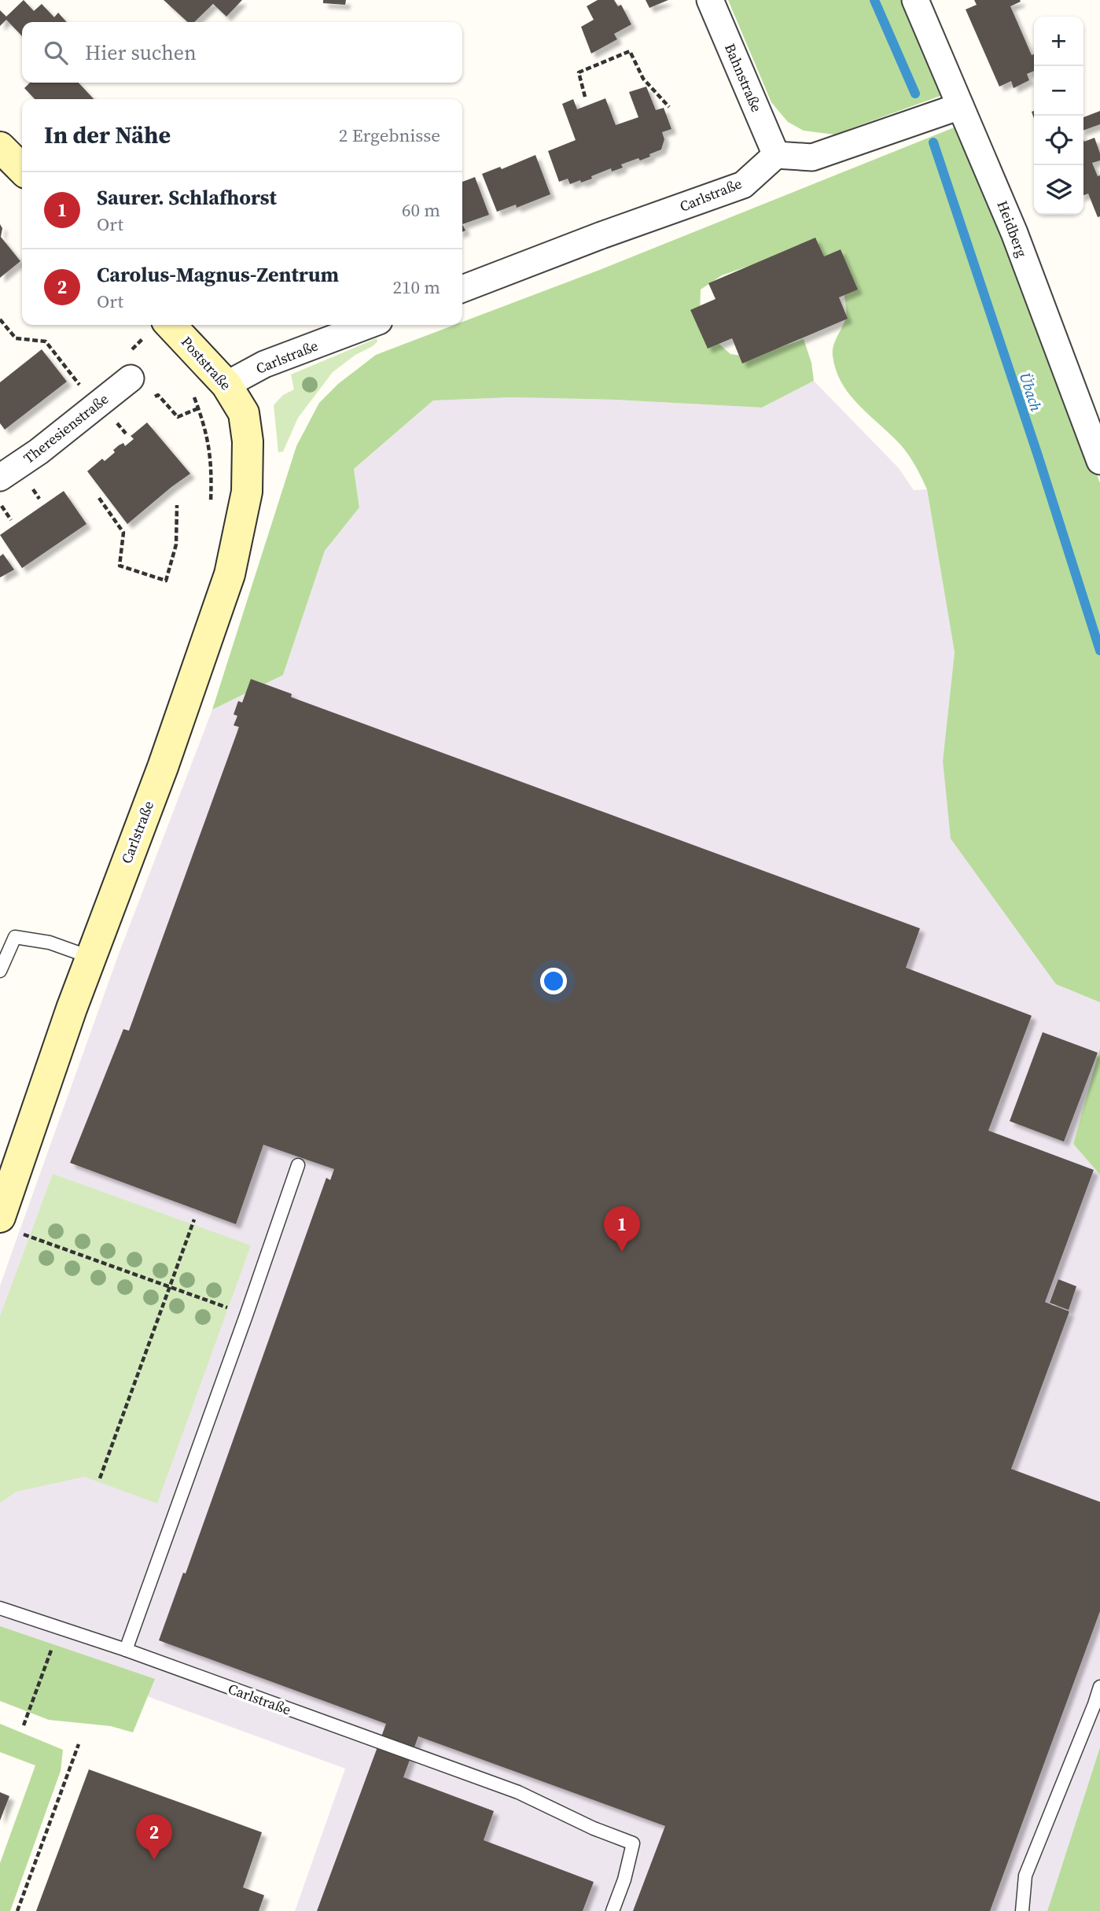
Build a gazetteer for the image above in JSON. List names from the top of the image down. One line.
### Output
{"streets":{"main road":["Carlstraße","Poststraße"],"street":["Bahnstraße","Heidberg","Theresienstraße"]},"crossings":[["Bahnstraße","Carlstraße"],["Carlstraße","Poststraße"]],"water":["Übach"],"page":{"map_buttons":["+","−"],"search":"Hier suchen","heading":["In der Nähe","2 Ergebnisse"],"list":[{"mark":"1","name":"Saurer. Schlafhorst","note":"Ort","value":"60 m"},{"mark":"2","name":"Carolus-Magnus-Zentrum","note":"Ort","value":"210 m"}],"pins":["1","2"]}}
